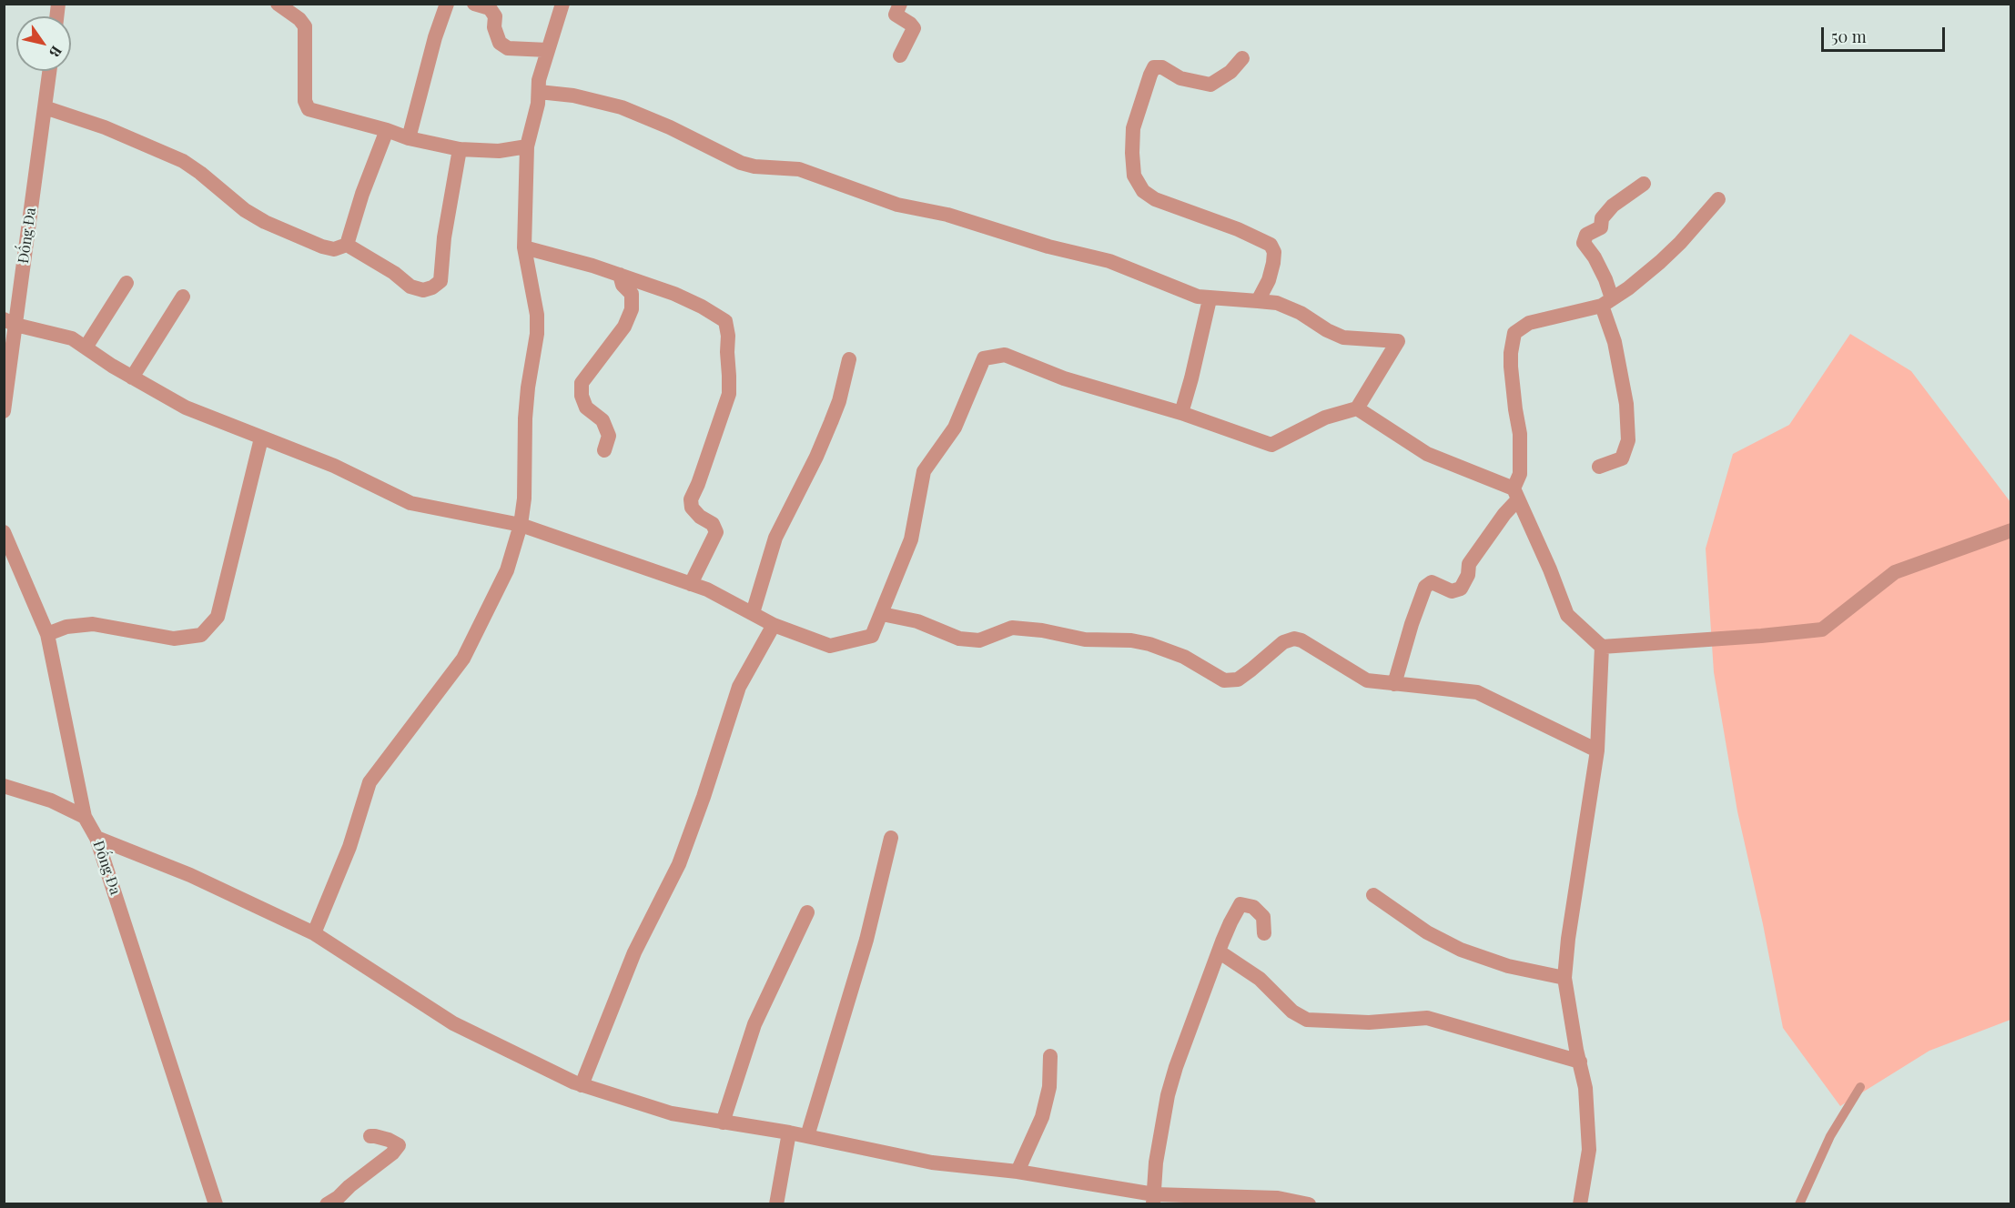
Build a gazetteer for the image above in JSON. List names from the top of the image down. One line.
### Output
{"streets":{"street":["Đống Đa"]},"scale_bar":"50 m","north":"bottom right"}
